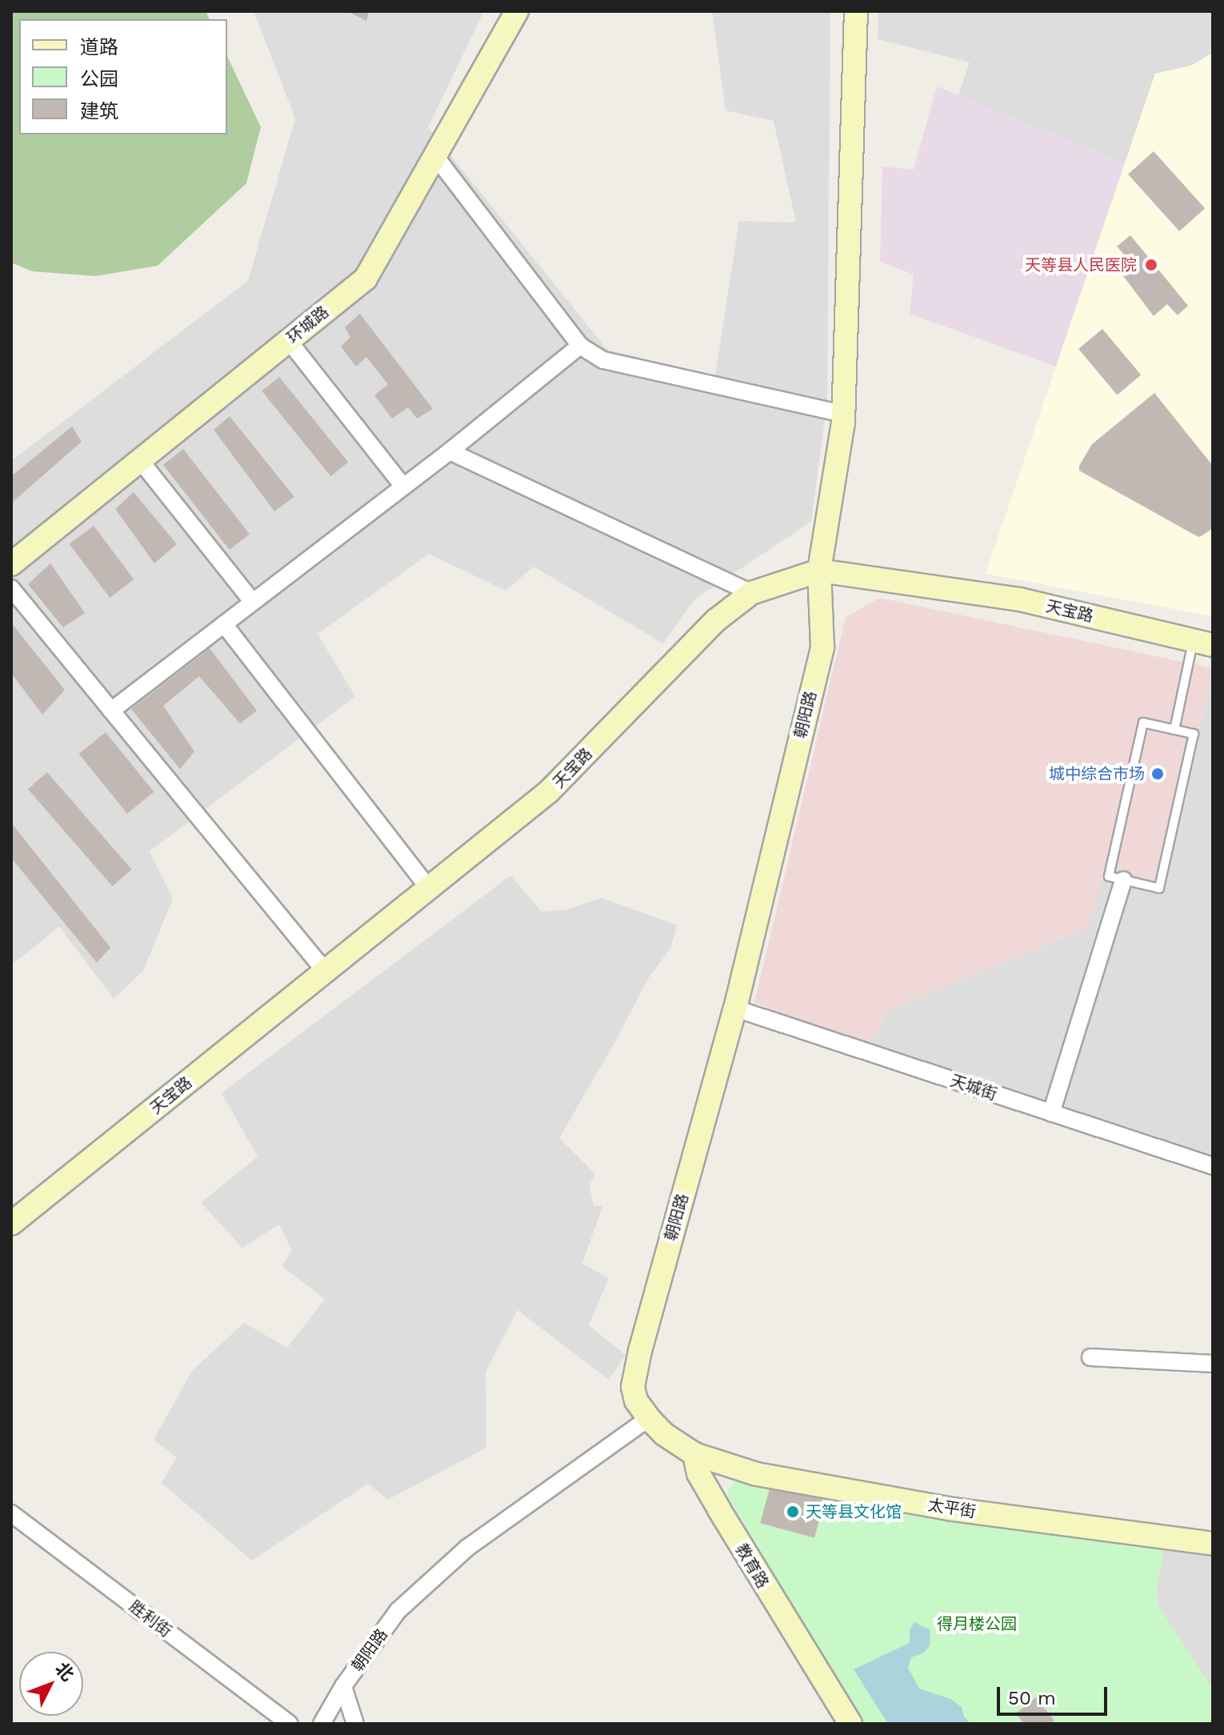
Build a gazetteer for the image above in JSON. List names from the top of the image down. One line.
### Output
{"streets":{"main road":["环城路","天宝路","朝阳路","太平街","教育路"],"street":["天城街","胜利街"]},"crossings":[["天宝路","朝阳路"],["朝阳路","天城街"],["太平街","教育路"]],"parks":["得月楼公园"],"places":["天等县人民医院","城中综合市场","天等县文化馆"],"legend":["道路","公园","建筑"],"scale_bar":"50 m","north":"top right"}
